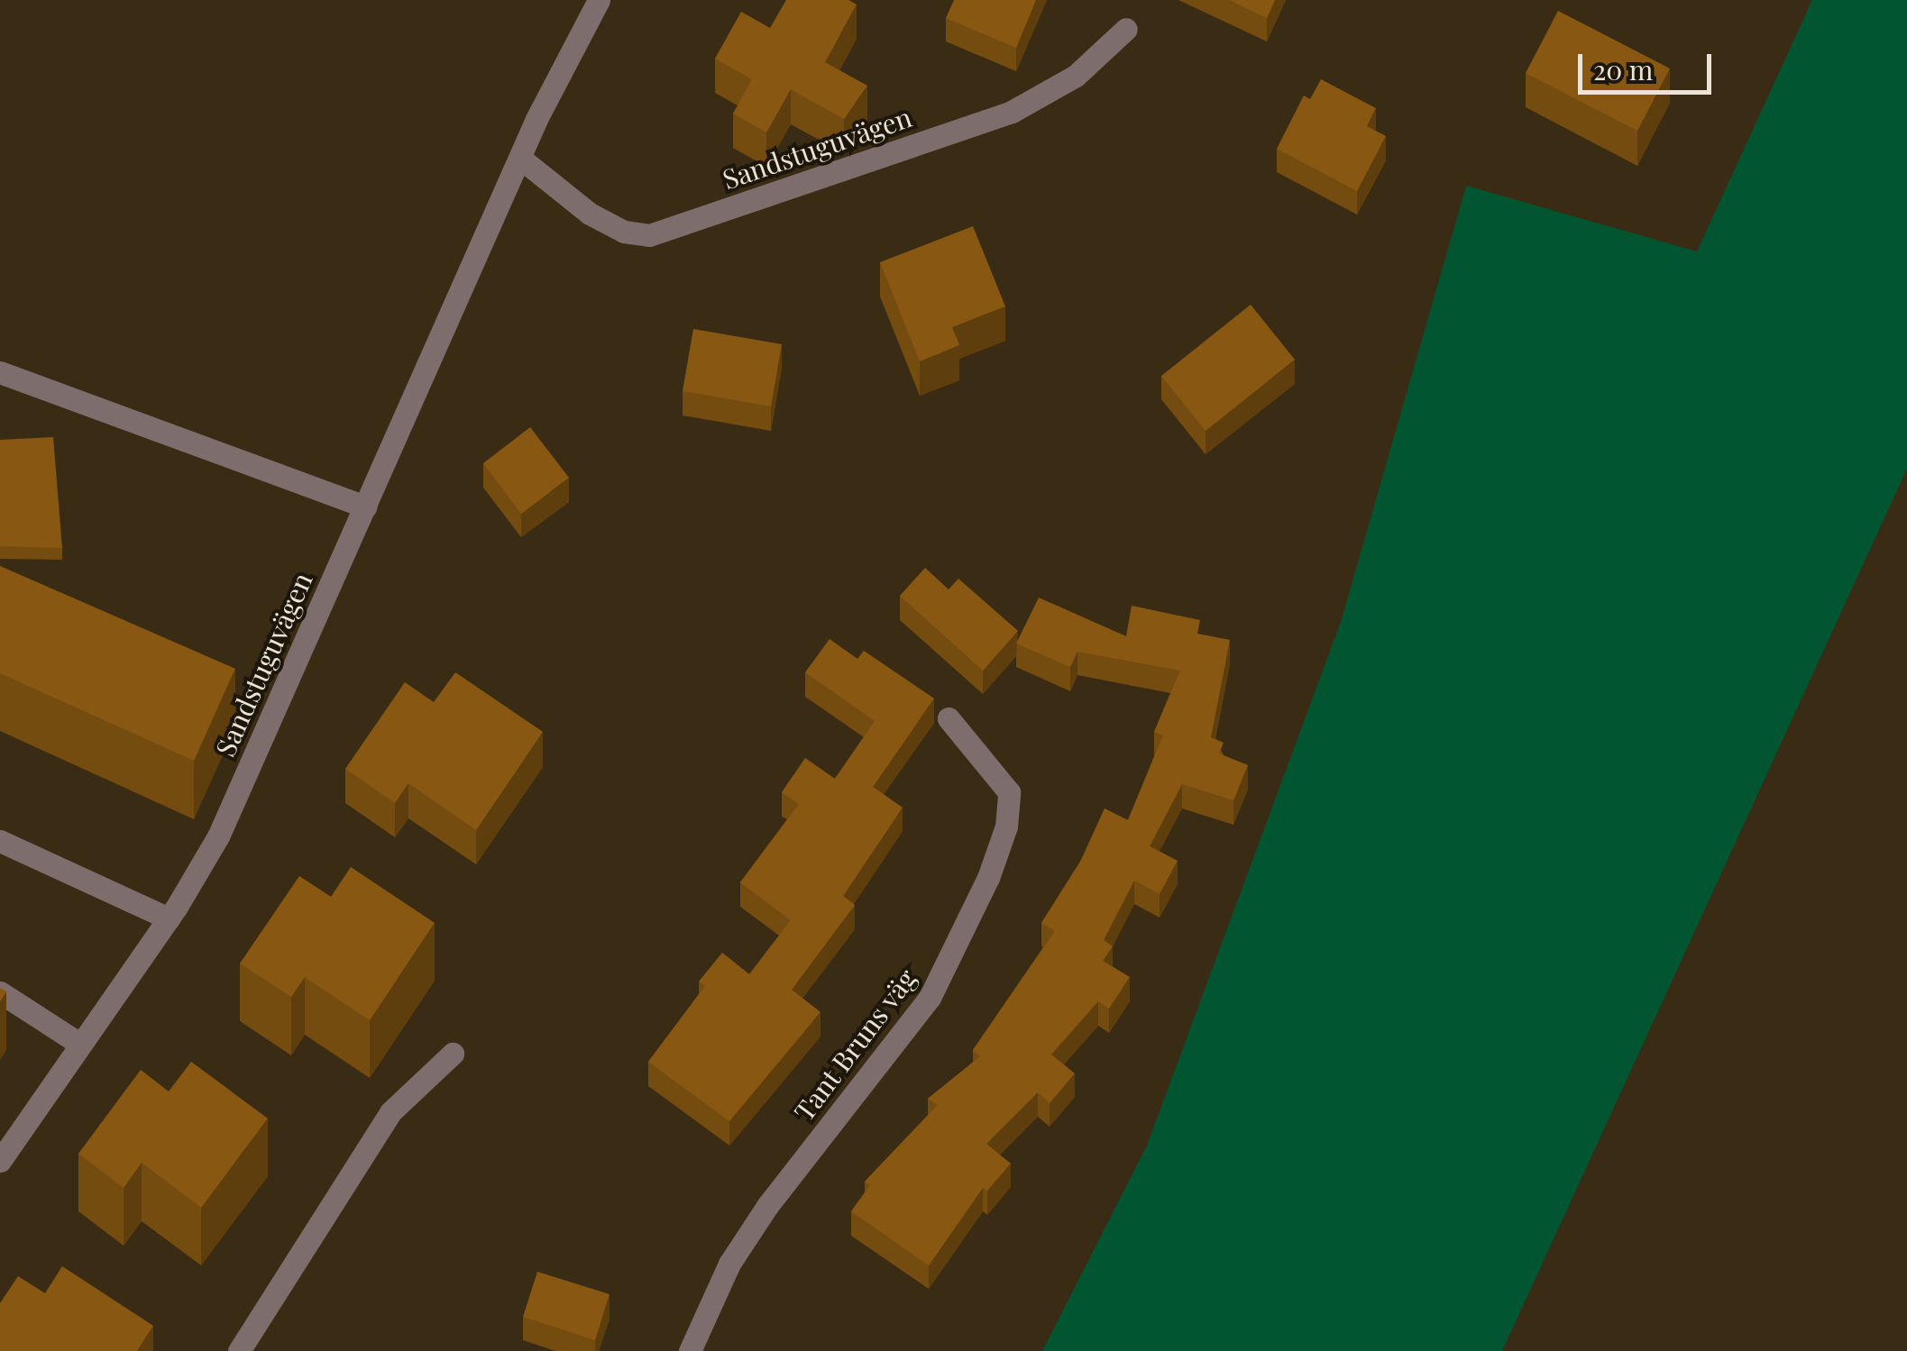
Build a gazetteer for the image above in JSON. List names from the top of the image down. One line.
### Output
{"streets":{"street":["Sandstuguvägen","Tant Bruns väg"]},"scale_bar":"20 m"}
